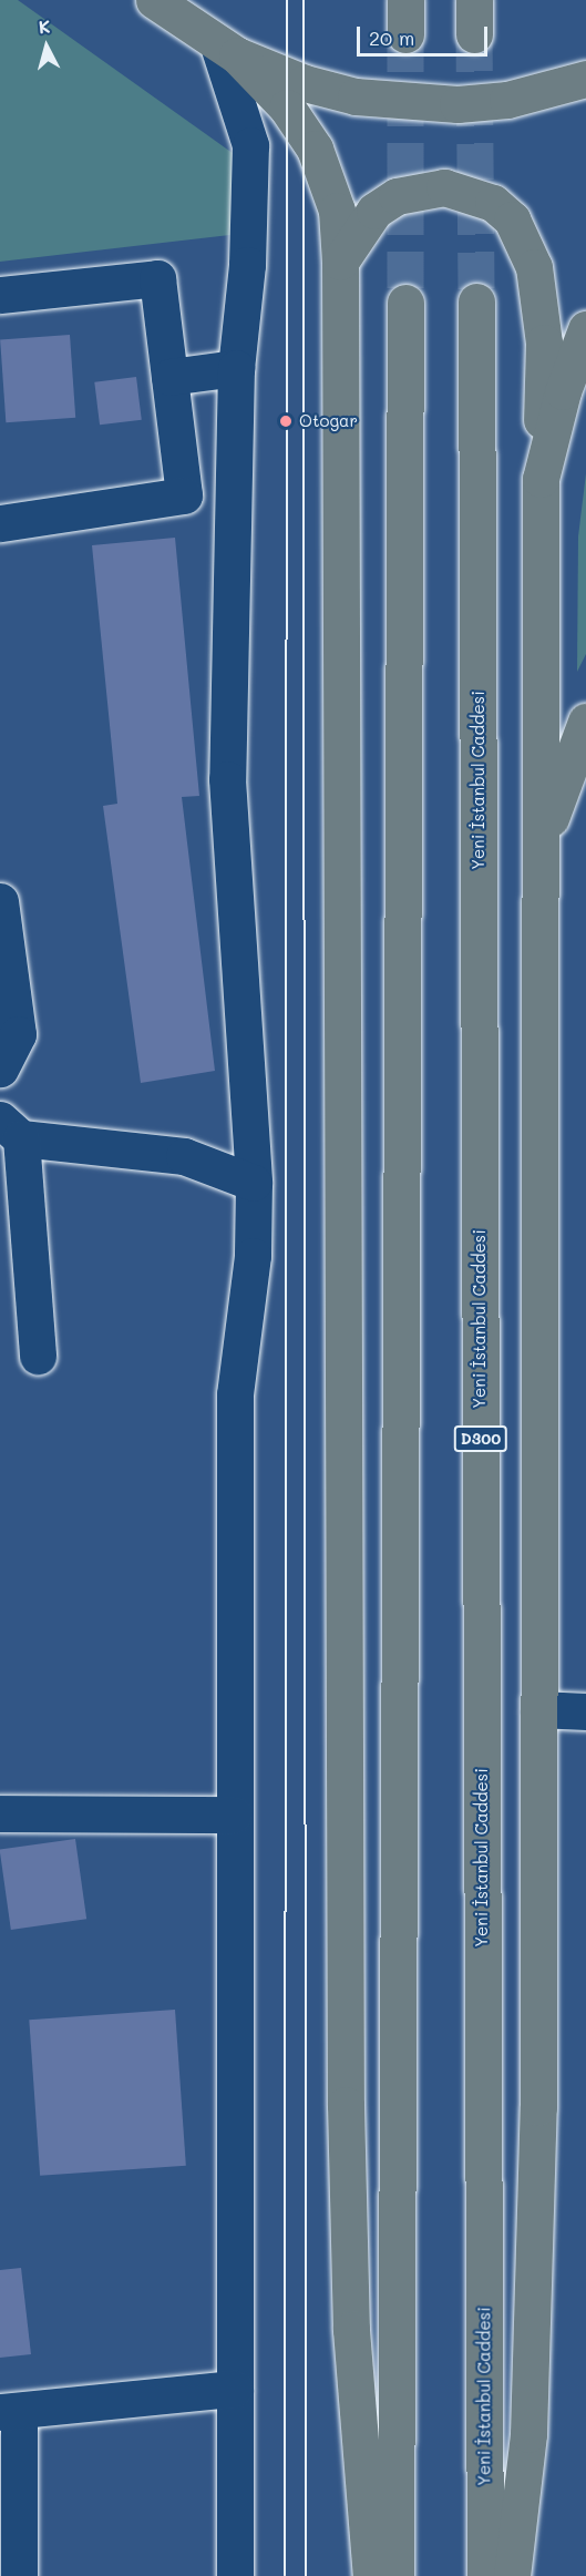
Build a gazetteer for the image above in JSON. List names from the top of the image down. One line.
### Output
{"streets":{"highway":["Yeni İstanbul Caddesi","D300"]},"places":["Otogar"],"scale_bar":"20 m","north":"top"}
